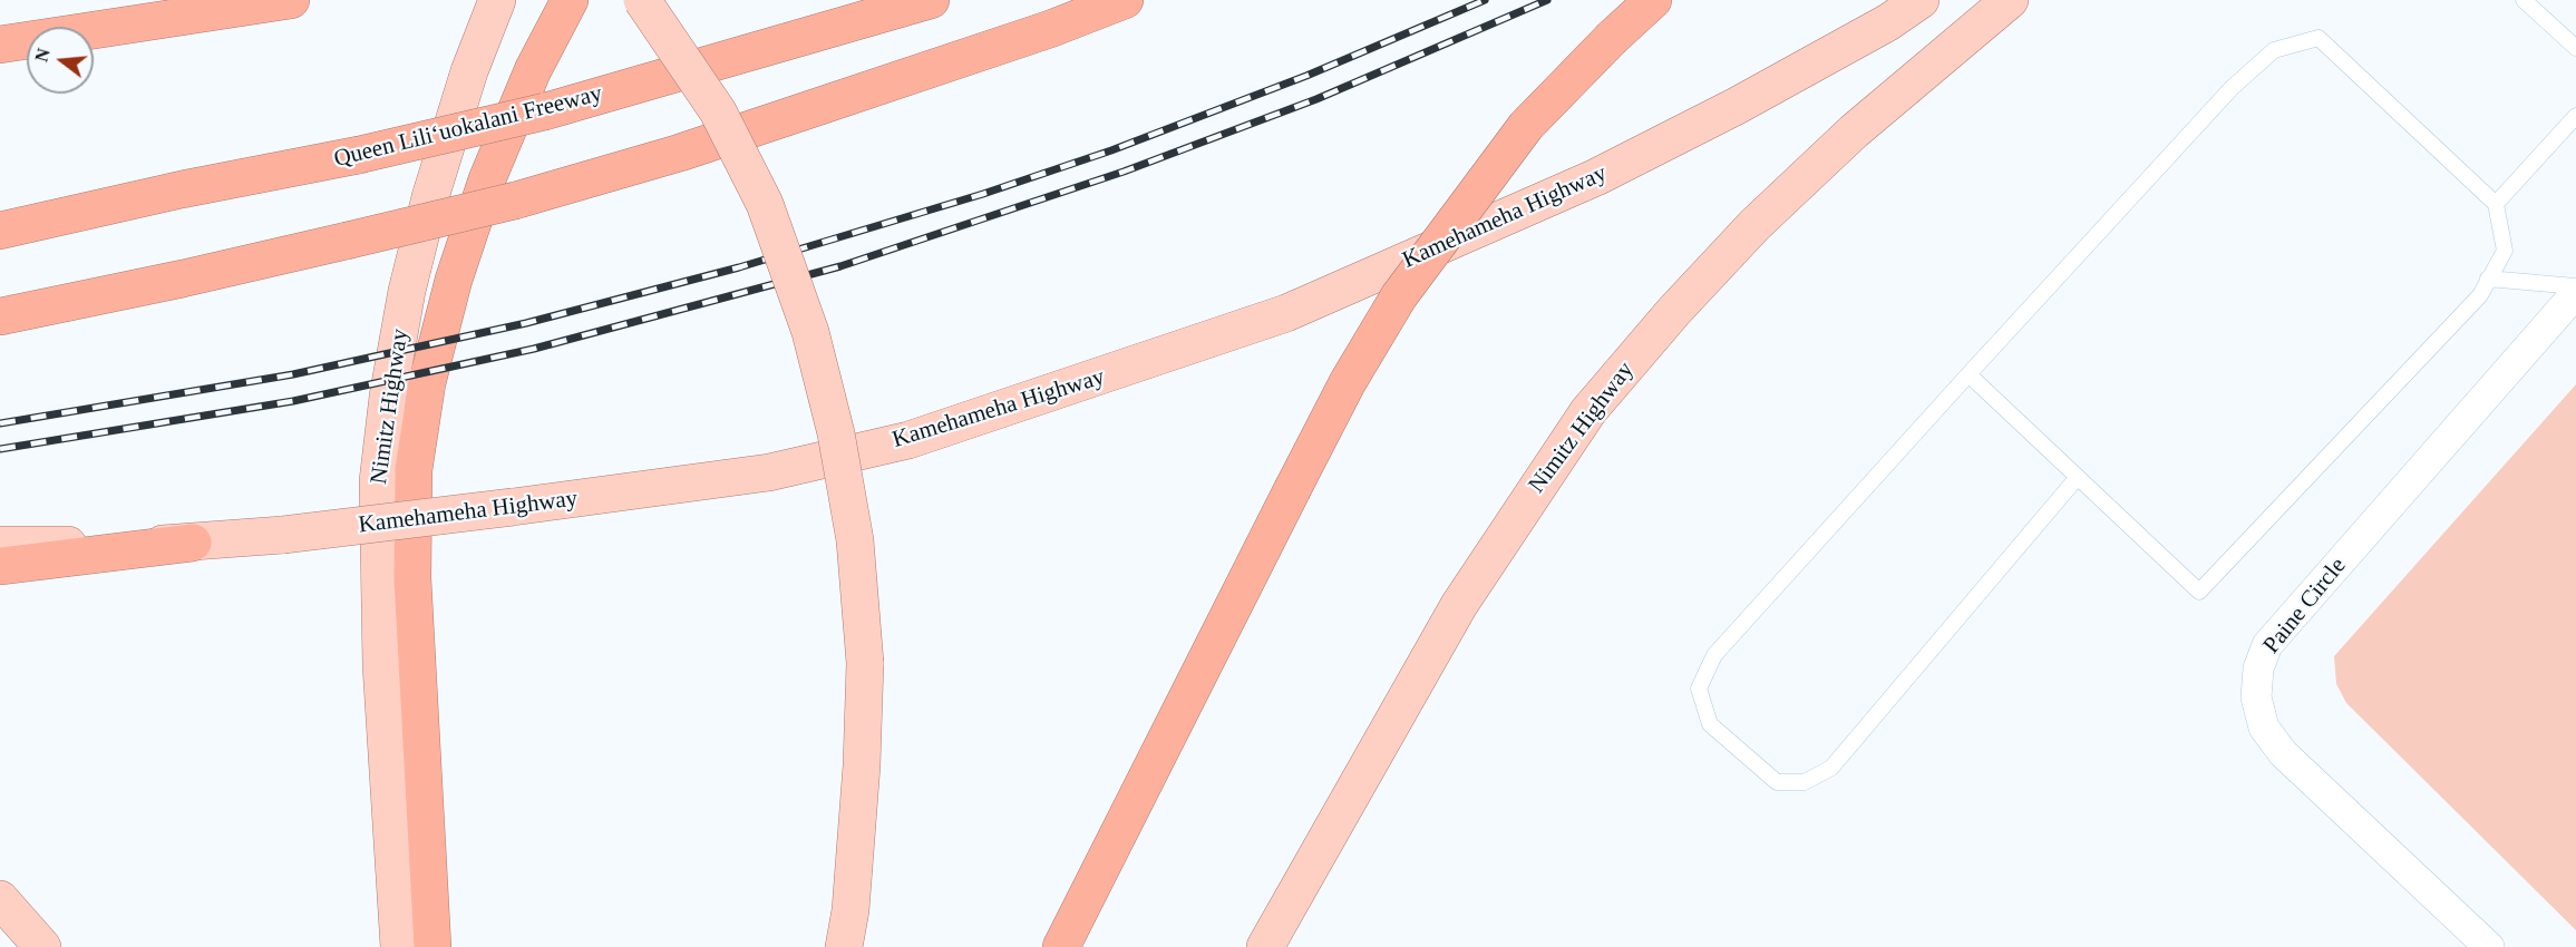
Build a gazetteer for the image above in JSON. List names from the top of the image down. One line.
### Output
{"streets":{"highway":["Queen Liliʻuokalani Freeway"],"main road":["Kamehameha Highway","Nimitz Highway"],"street":["Paine Circle"]},"north":"left"}
